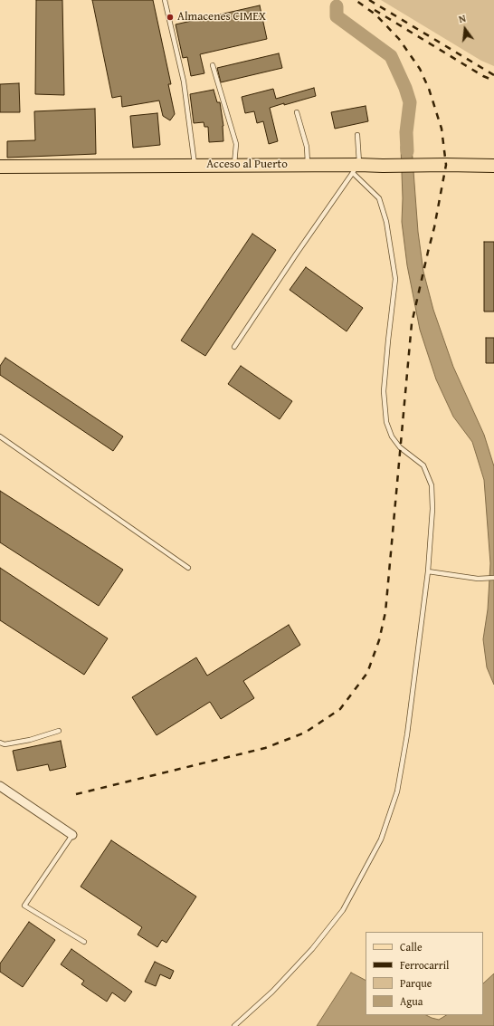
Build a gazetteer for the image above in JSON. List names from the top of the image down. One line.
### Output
{"streets":{"main road":["Acceso al Puerto"]},"places":["Almacenes CIMEX"],"legend":["Calle","Ferrocarril","Parque","Agua"],"north":"top"}
